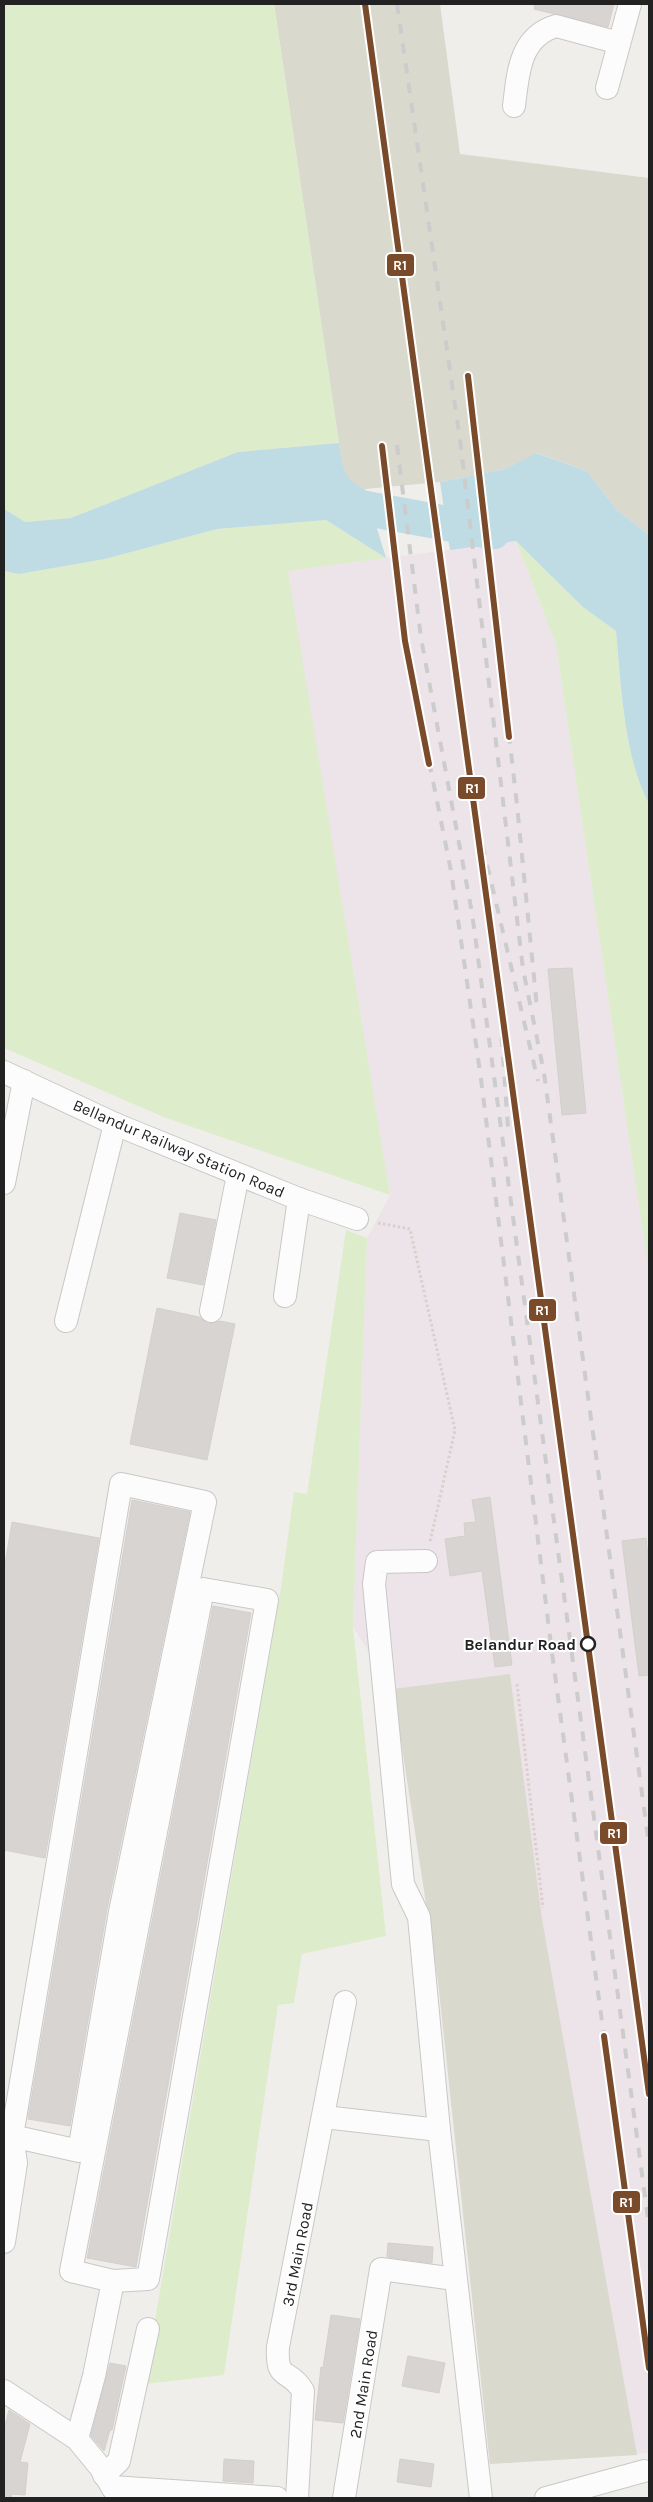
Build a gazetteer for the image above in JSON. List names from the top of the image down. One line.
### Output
{"streets":{"street":["Bellandur Railway Station Road","3rd Main Road","2nd Main Road"]},"places":["Belandur Road"],"lines":["transit line R1"]}
